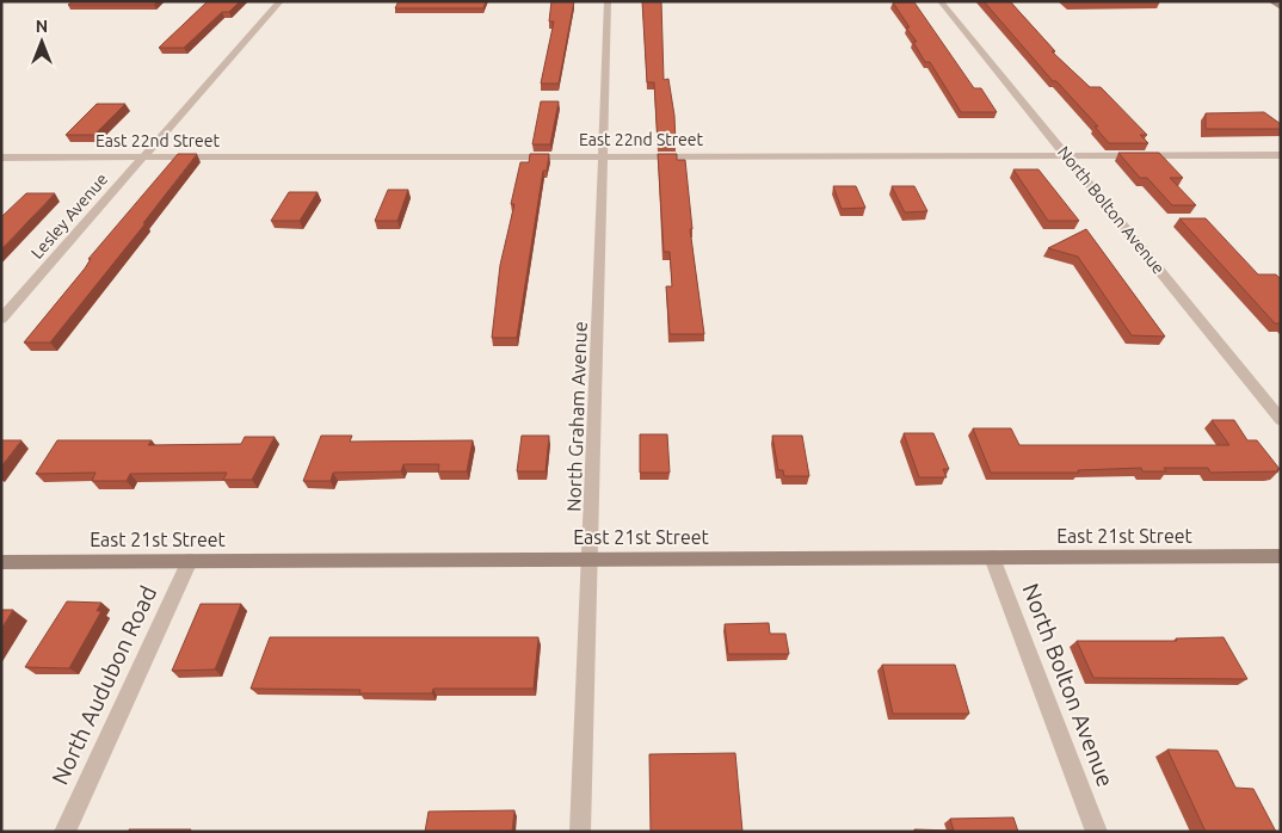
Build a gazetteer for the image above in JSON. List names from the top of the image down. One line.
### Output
{"streets":{"main road":["East 21st Street"],"street":["East 22nd Street","North Bolton Avenue","Lesley Avenue","North Graham Avenue","North Audubon Road"]},"crossings":[["East 22nd Street","North Bolton Avenue"],["East 22nd Street","Lesley Avenue"],["East 22nd Street","North Graham Avenue"],["North Bolton Avenue","East 21st Street"],["North Graham Avenue","East 21st Street"],["East 21st Street","North Audubon Road"]],"north":"top"}
